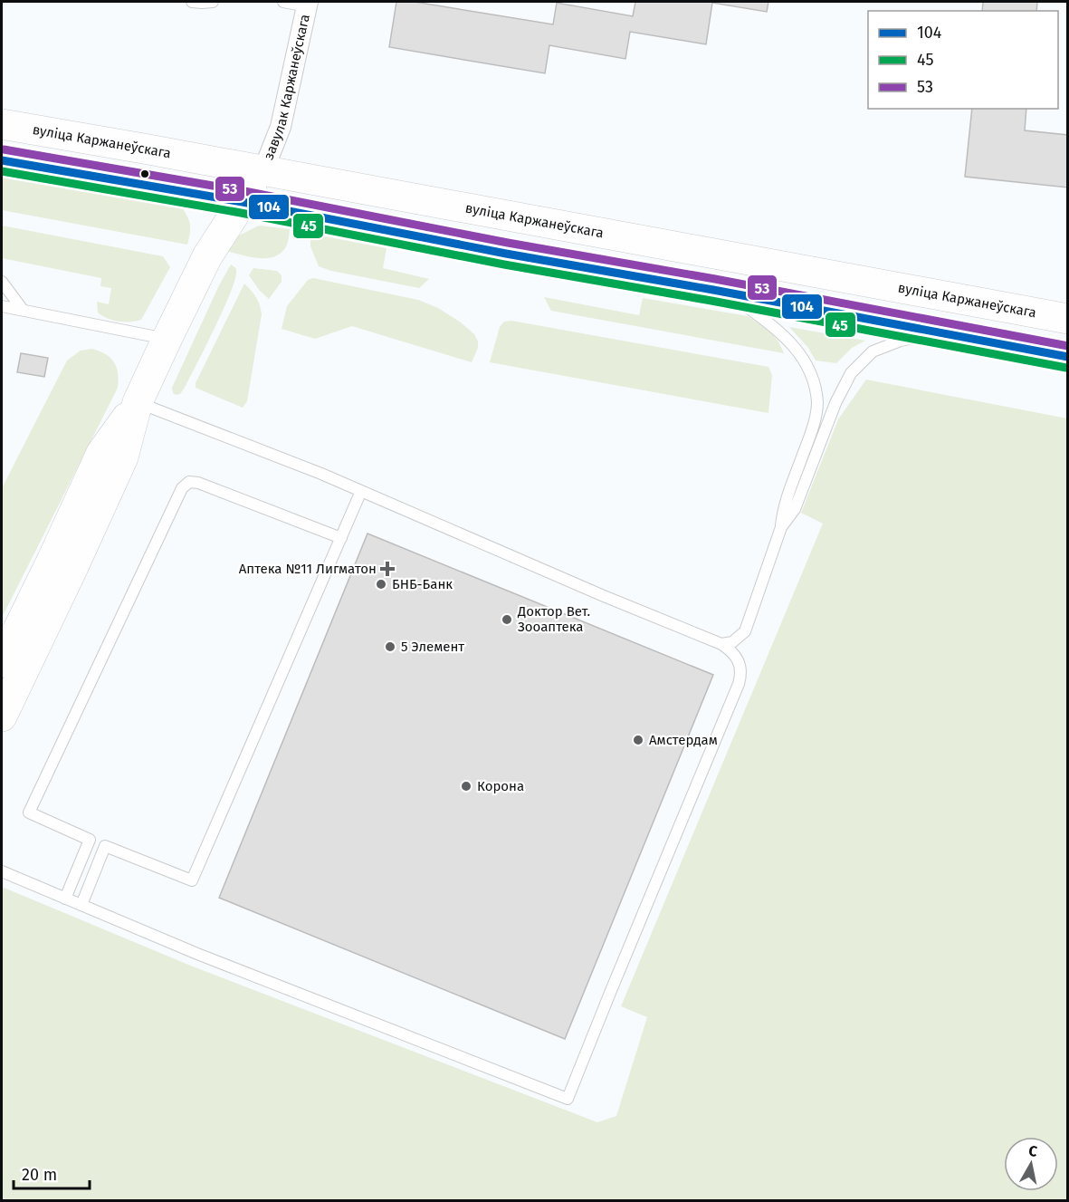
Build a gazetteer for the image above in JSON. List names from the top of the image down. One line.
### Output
{"streets":{"main road":["вуліца Каржанеўскага"],"street":["завулак Каржанеўскага"]},"crossings":[["завулак Каржанеўскага","вуліца Каржанеўскага"]],"places":{"health":["Аптека №11 Лигматон"],"other":["БНБ-Банк","Доктор Вет. Зооаптека","5 Элемент","Амстердам","Корона"]},"lines":["transit line 53","transit line 104","transit line 45"],"legend":["104","45","53"],"scale_bar":"20 m","north":"top"}
